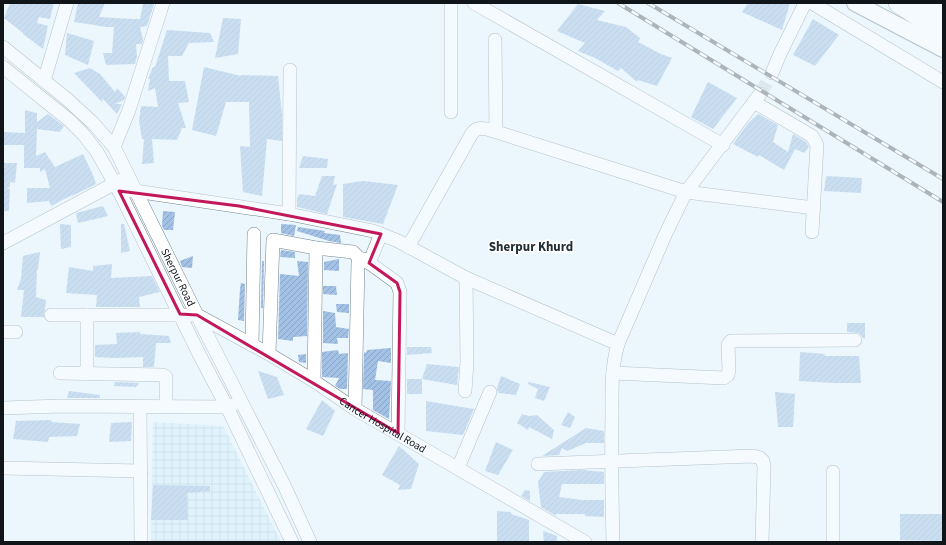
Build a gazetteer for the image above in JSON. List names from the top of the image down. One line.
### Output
{"streets":{"street":["Sherpur Road","Cancer Hospital Road"]},"crossings":[["Sherpur Road","Cancer Hospital Road"]],"districts":["Sherpur Khurd"]}
